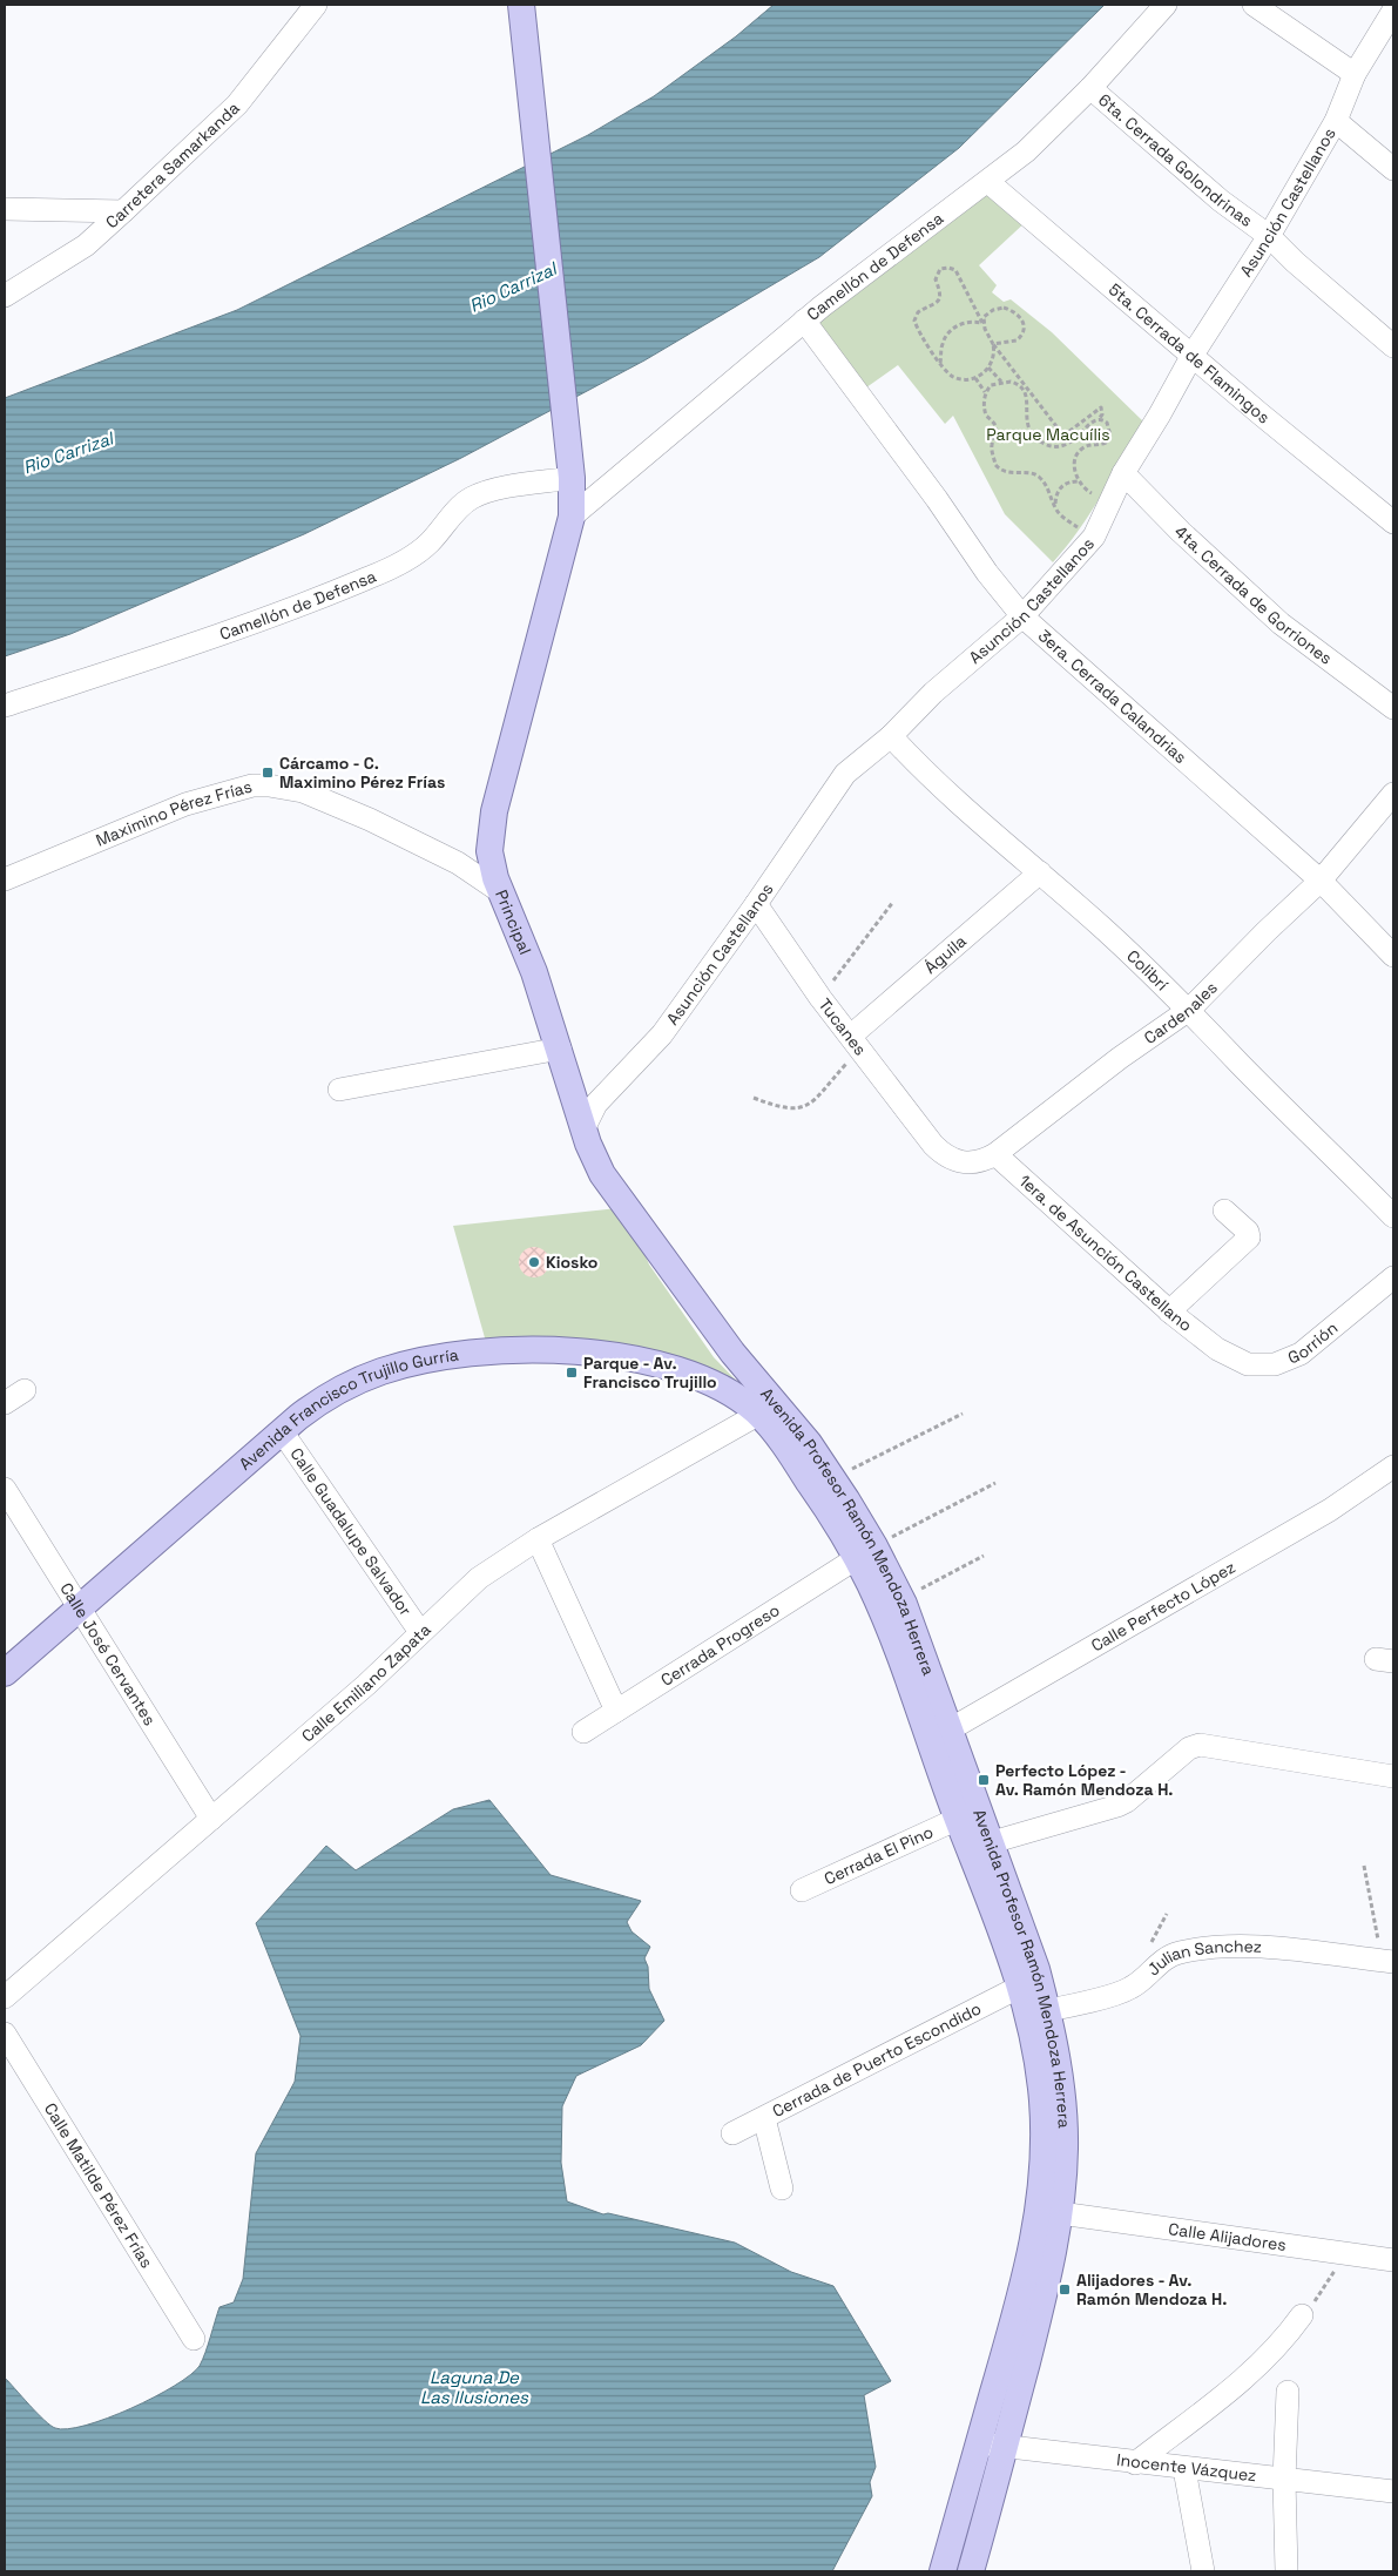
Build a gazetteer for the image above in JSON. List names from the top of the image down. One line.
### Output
{"streets":{"main road":["Principal","Avenida Francisco Trujillo Gurría","Avenida Profesor Ramón Mendoza Herrera"],"street":["6ta. Cerrada Golondrinas","Carretera Samarkanda","Asunción Castellanos","Camellón de Defensa","5ta. Cerrada de Flamingos","4ta. Cerrada de Gorriones","3era. Cerrada Calandrias","Maximino Pérez Frías","Águila","Colibrí","Cardenales","Tucanes","1era. de Asunción Castellano","Gorrión","Calle Guadalupe Salvador","Calle Perfecto López","Cerrada Progreso","Calle José Cervantes","Calle Emiliano Zapata","Cerrada El Pino","Julian Sanchez","Cerrada de Puerto Escondido","Calle Matilde Pérez Frías","Calle Alijadores","Inocente Vázquez"]},"crossings":[["6ta. Cerrada Golondrinas","Asunción Castellanos"],["6ta. Cerrada Golondrinas","Camellón de Defensa"],["Asunción Castellanos","5ta. Cerrada de Flamingos"],["Asunción Castellanos","4ta. Cerrada de Gorriones"],["Asunción Castellanos","3era. Cerrada Calandrias"],["Asunción Castellanos","Principal"],["Asunción Castellanos","Colibrí"],["Asunción Castellanos","Tucanes"],["Camellón de Defensa","5ta. Cerrada de Flamingos"],["Camellón de Defensa","3era. Cerrada Calandrias"],["Camellón de Defensa","Principal"],["3era. Cerrada Calandrias","Cardenales"],["Maximino Pérez Frías","Principal"],["Principal","Avenida Profesor Ramón Mendoza Herrera"],["Águila","Colibrí"],["Águila","Tucanes"],["Colibrí","Cardenales"],["Cardenales","Tucanes"],["Cardenales","1era. de Asunción Castellano"],["1era. de Asunción Castellano","Gorrión"],["Avenida Francisco Trujillo Gurría","Calle Guadalupe Salvador"],["Avenida Francisco Trujillo Gurría","Avenida Profesor Ramón Mendoza Herrera"],["Avenida Francisco Trujillo Gurría","Calle José Cervantes"],["Avenida Francisco Trujillo Gurría","Calle Emiliano Zapata"],["Calle Guadalupe Salvador","Calle Emiliano Zapata"],["Avenida Profesor Ramón Mendoza Herrera","Calle Perfecto López"],["Avenida Profesor Ramón Mendoza Herrera","Cerrada Progreso"],["Avenida Profesor Ramón Mendoza Herrera","Calle Emiliano Zapata"],["Avenida Profesor Ramón Mendoza Herrera","Cerrada El Pino"],["Avenida Profesor Ramón Mendoza Herrera","Julian Sanchez"],["Avenida Profesor Ramón Mendoza Herrera","Cerrada de Puerto Escondido"],["Avenida Profesor Ramón Mendoza Herrera","Calle Alijadores"],["Avenida Profesor Ramón Mendoza Herrera","Inocente Vázquez"],["Calle José Cervantes","Calle Emiliano Zapata"]],"water":["Rio Carrizal","Laguna De Las Ilusiones"],"parks":["Parque Macuílis"],"places":{"transit":["Cárcamo - C. Maximino Pérez Frías","Parque - Av. Francisco Trujillo","Perfecto López - Av. Ramón Mendoza H.","Alijadores - Av. Ramón Mendoza H."],"other":["Kiosko"]}}
